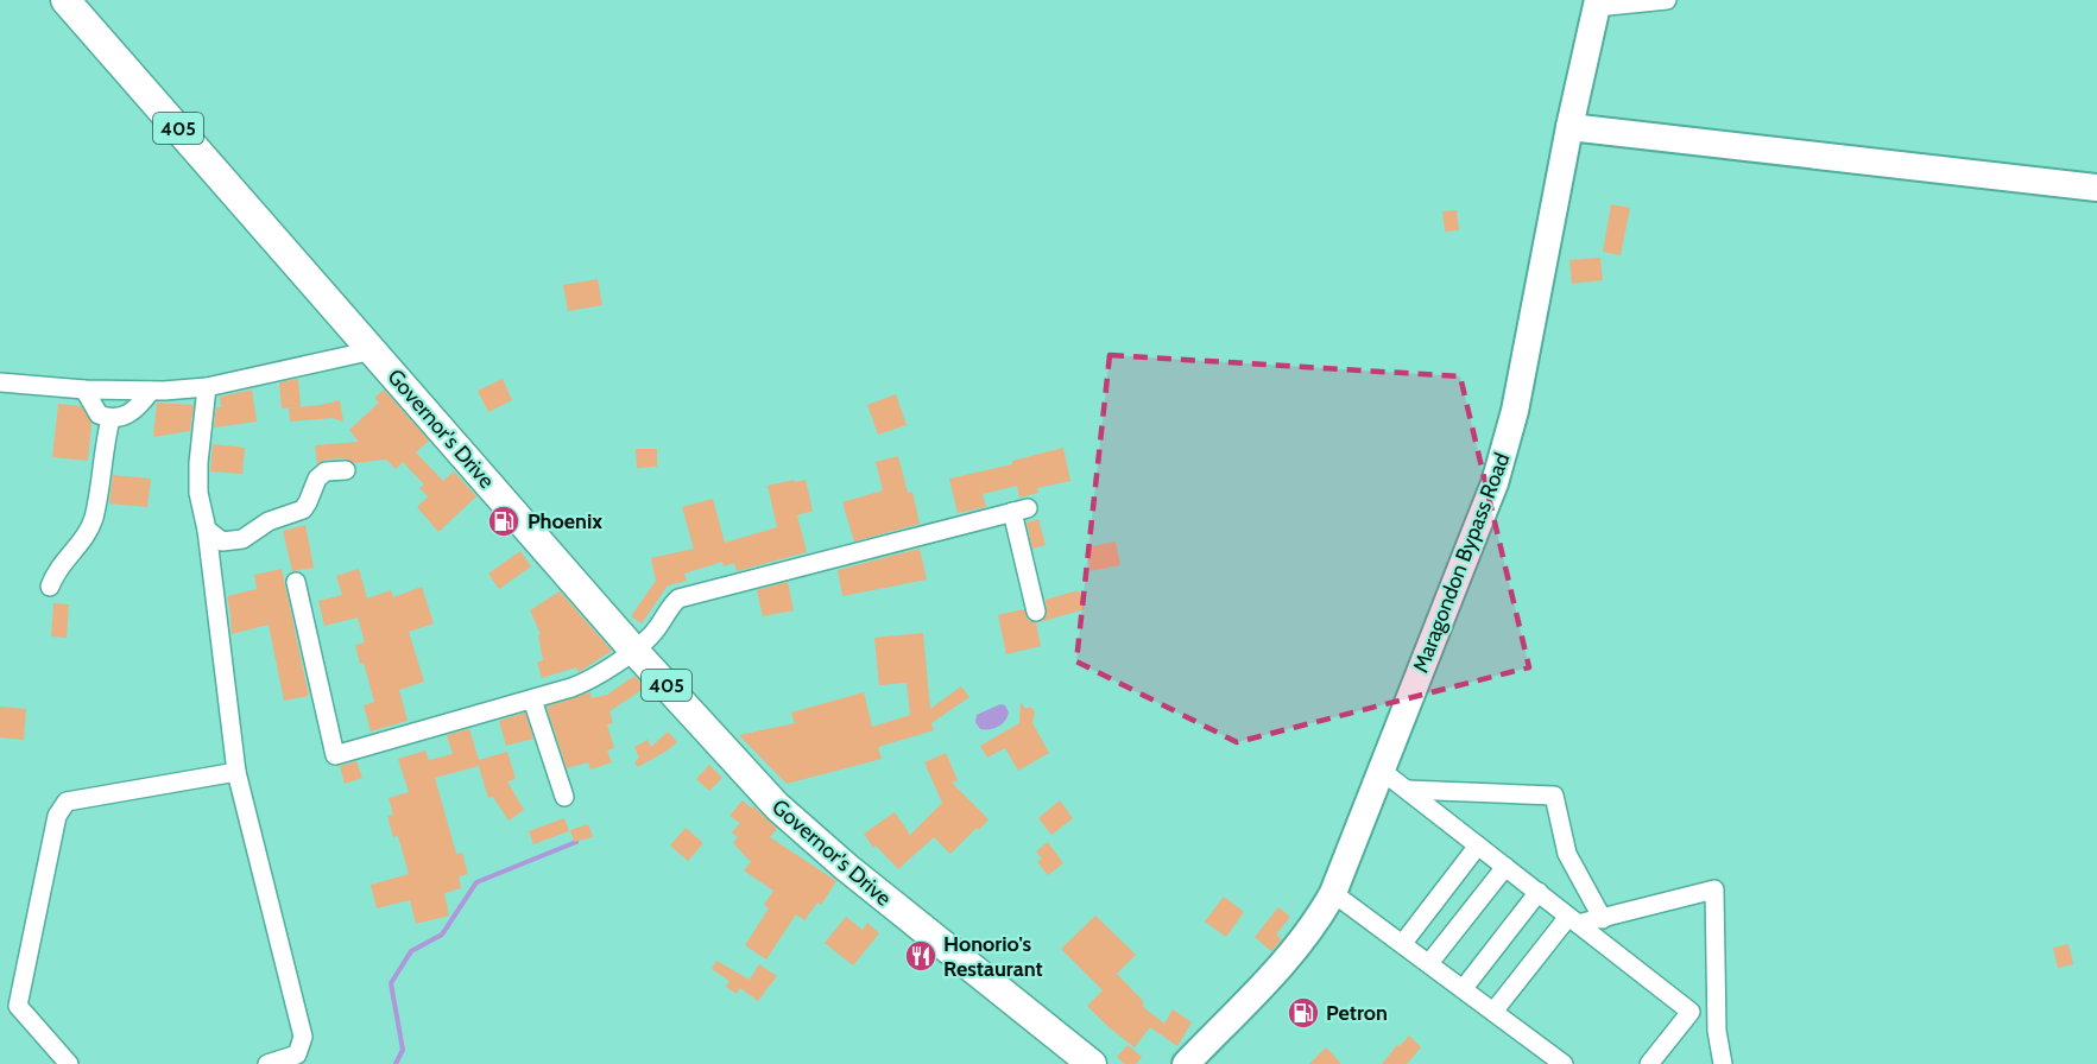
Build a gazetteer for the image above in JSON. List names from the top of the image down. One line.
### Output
{"streets":{"main road":["405","Governor's Drive","Maragondon Bypass Road"]},"places":{"fuel station":["Phoenix","Petron"],"restaurant":["Honorio's Restaurant"]}}
